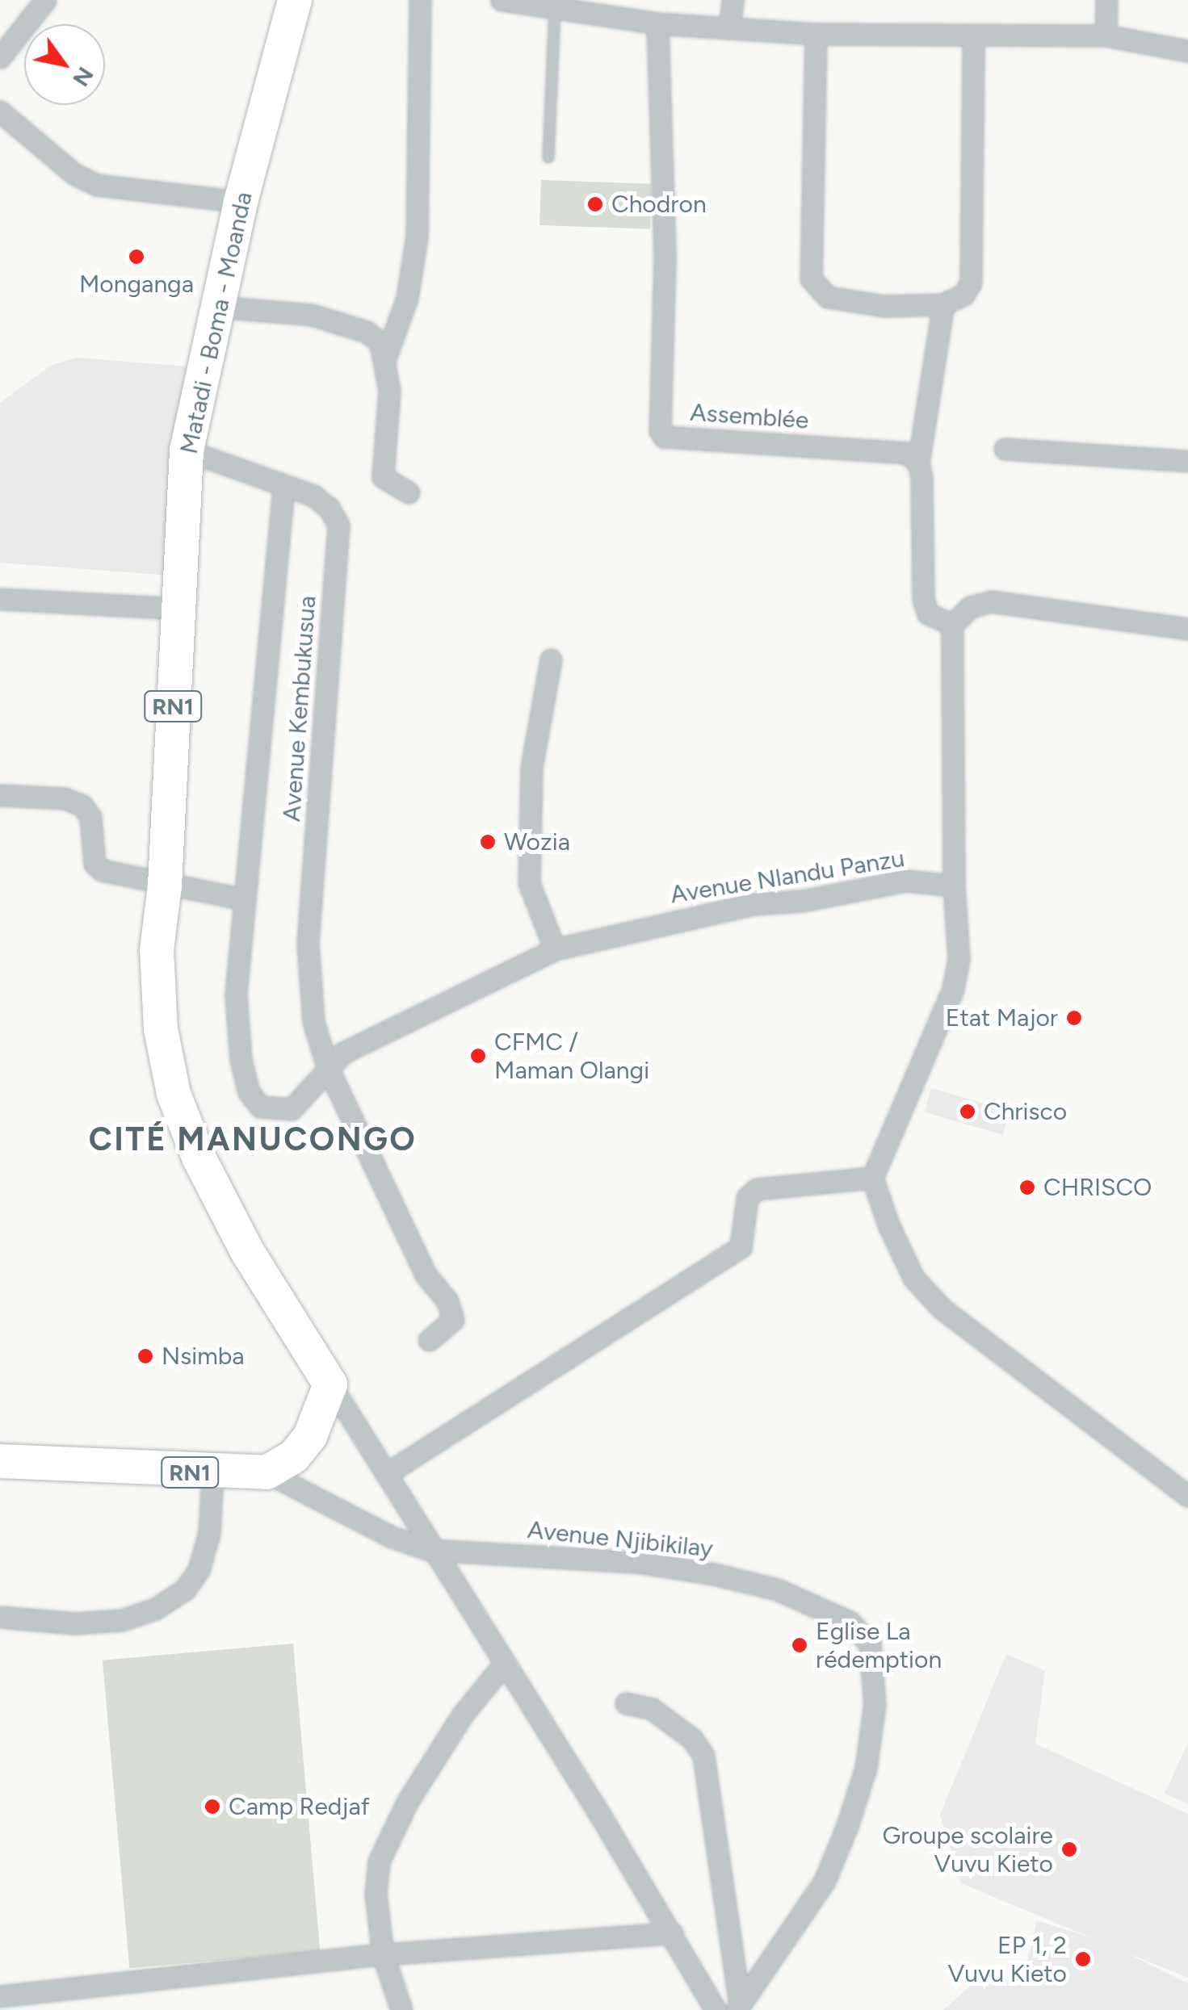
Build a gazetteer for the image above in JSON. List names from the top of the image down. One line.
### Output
{"streets":{"highway":["Matadi - Boma - Moanda","RN1"],"street":["Assemblée","Avenue Kembukusua","Avenue Nlandu Panzu","Avenue Njibikilay"]},"crossings":[["Matadi - Boma - Moanda","Avenue Kembukusua"],["RN1","Avenue Njibikilay"],["Avenue Kembukusua","Avenue Nlandu Panzu"]],"districts":["CITÉ MANUCONGO"],"places":["Chodron","Monganga","Wozia","Etat Major","CFMC / Maman Olangi","Chrisco","CHRISCO","Nsimba","Eglise La rédemption","Camp Redjaf","Groupe scolaire Vuvu Kieto","EP 1, 2 Vuvu Kieto"],"north":"bottom right"}
